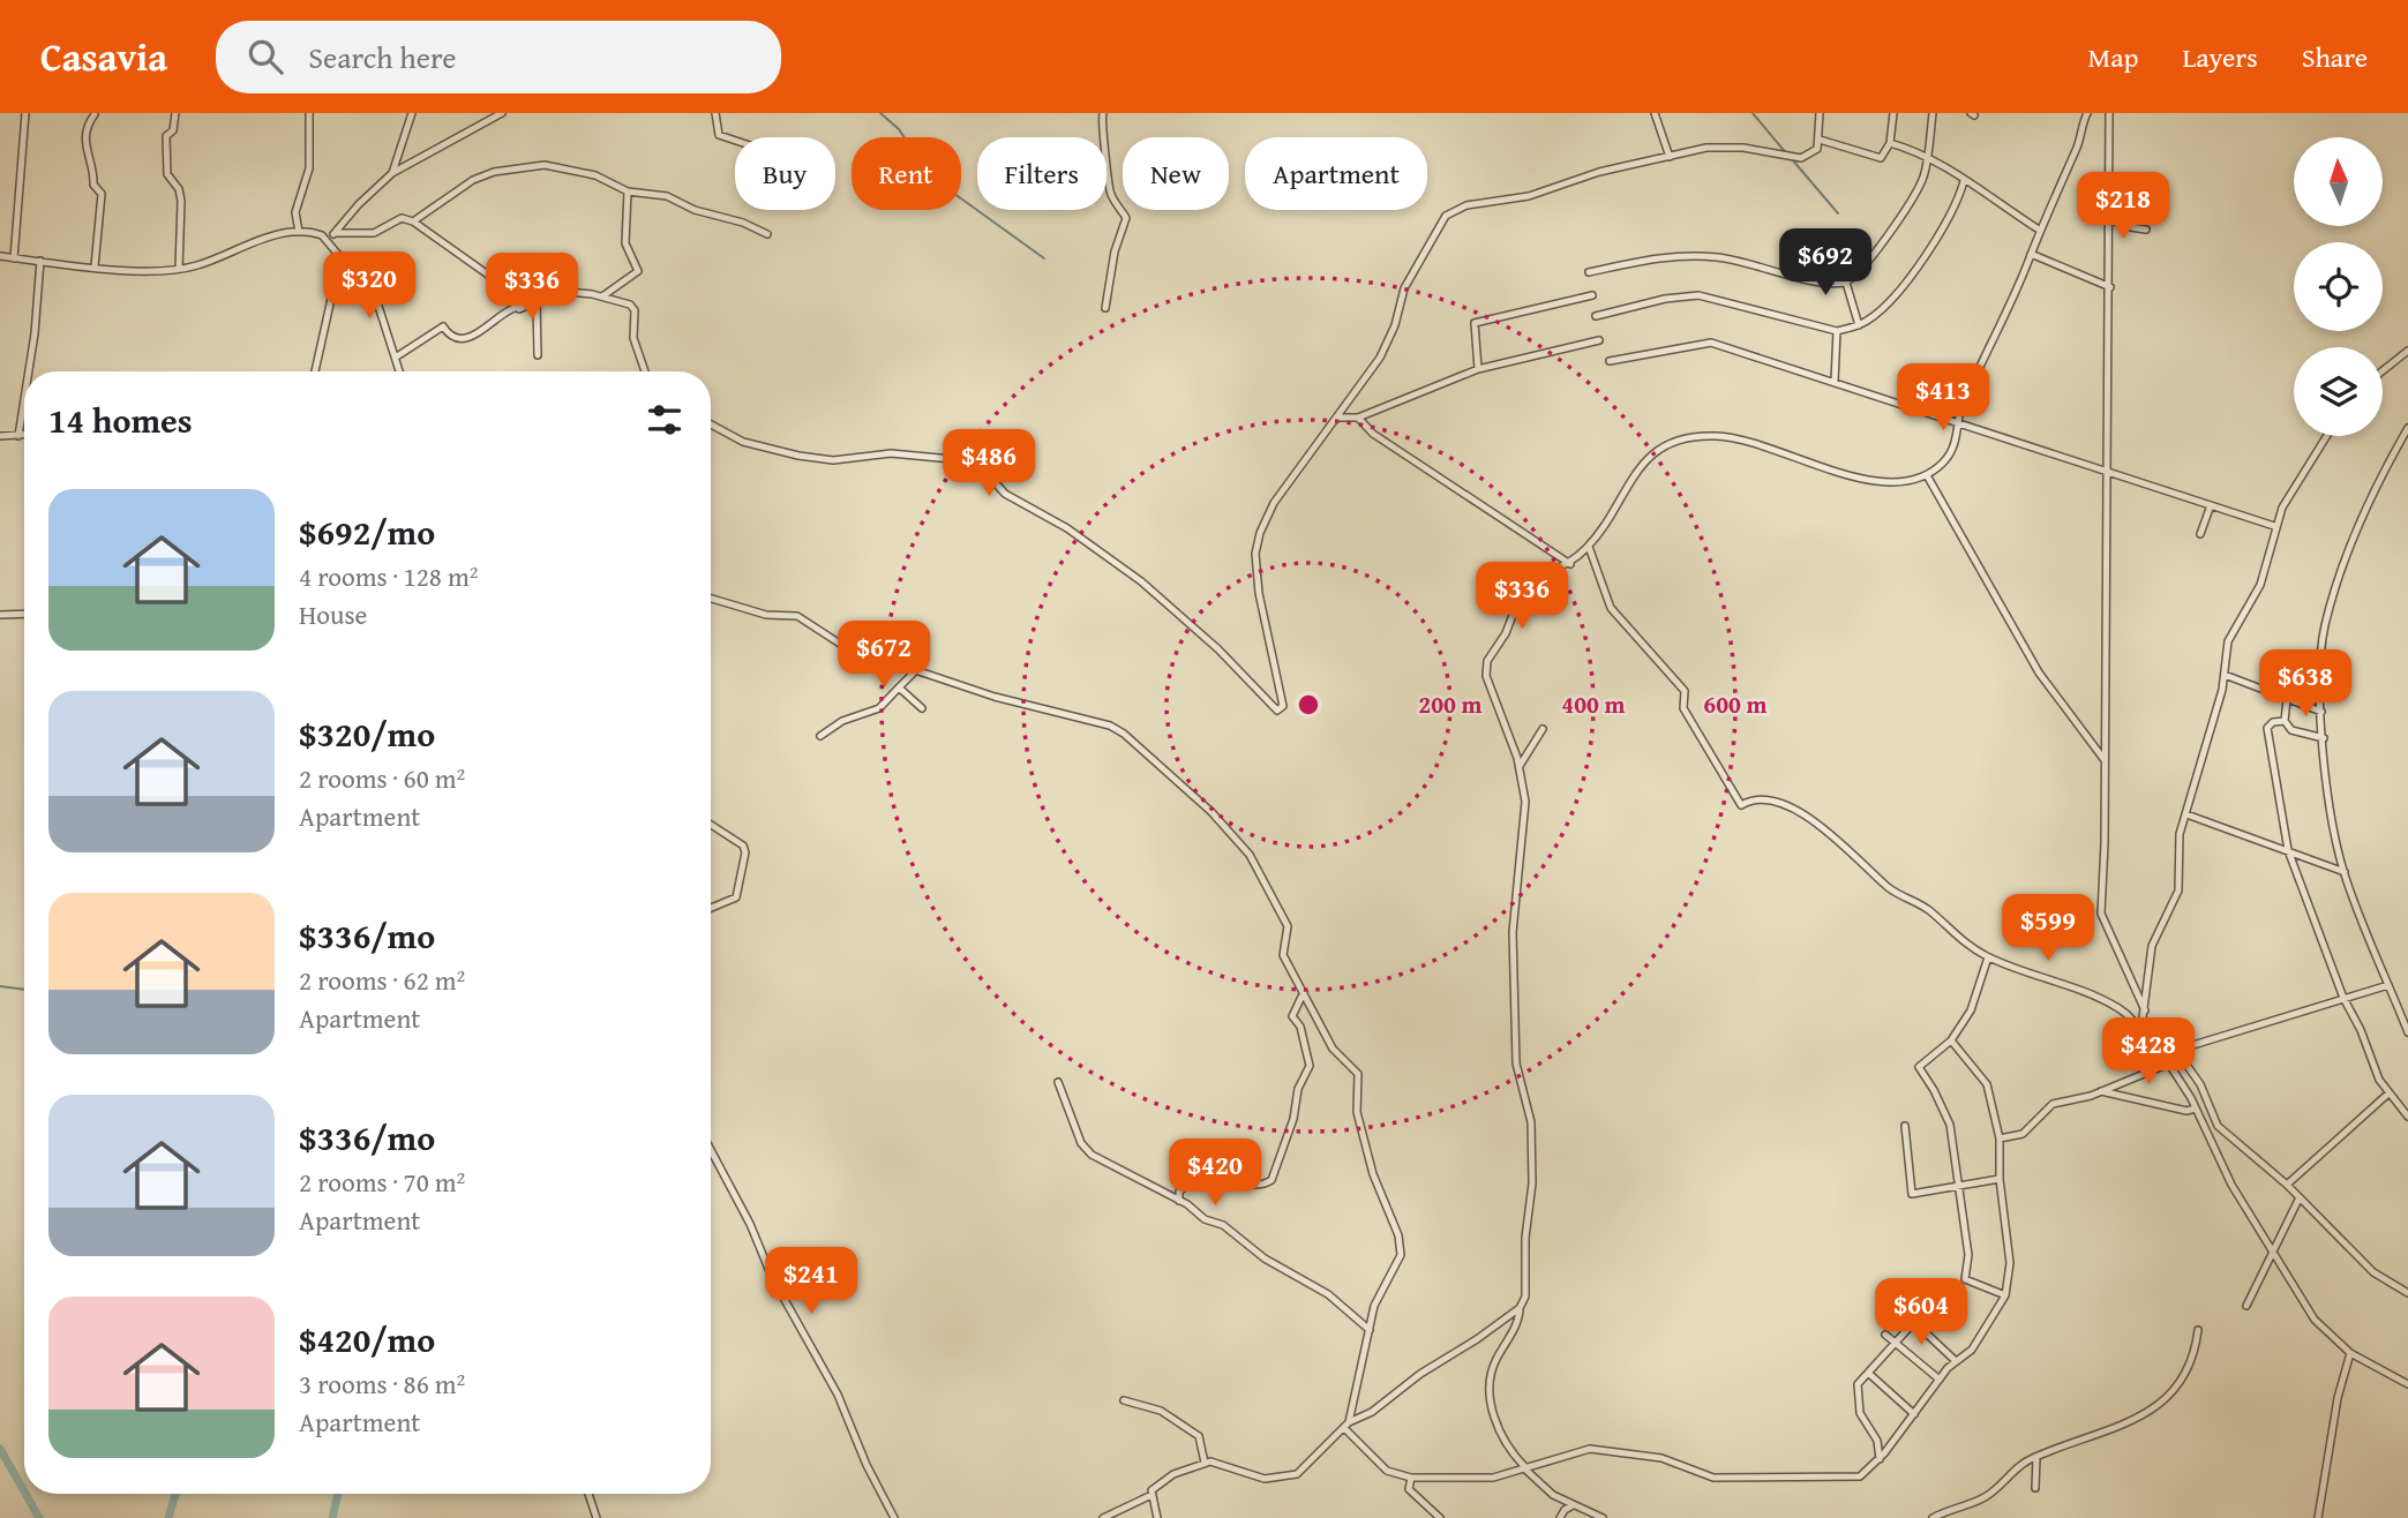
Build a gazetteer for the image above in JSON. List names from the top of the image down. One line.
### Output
{"north":"top","page":{"header":"Casavia","search":"Search here","nav":["Map","Layers","Share"],"chip":["Buy","Rent","Filters","New","Apartment"],"price":["$218","$692","$320","$336","$413","$486","$336","$672","$638","$599","$428","$420","$241","$604"],"heading":"14 homes","list":[{"name":"$692/mo","note":"4 rooms · 128 m² · House"},{"name":"$320/mo","note":"2 rooms · 60 m² · Apartment"},{"name":"$336/mo","note":"2 rooms · 62 m² · Apartment"},{"name":"$336/mo","note":"2 rooms · 70 m² · Apartment"},{"name":"$420/mo","note":"3 rooms · 86 m² · Apartment"}]},"rings":["200 m","400 m","600 m"]}
